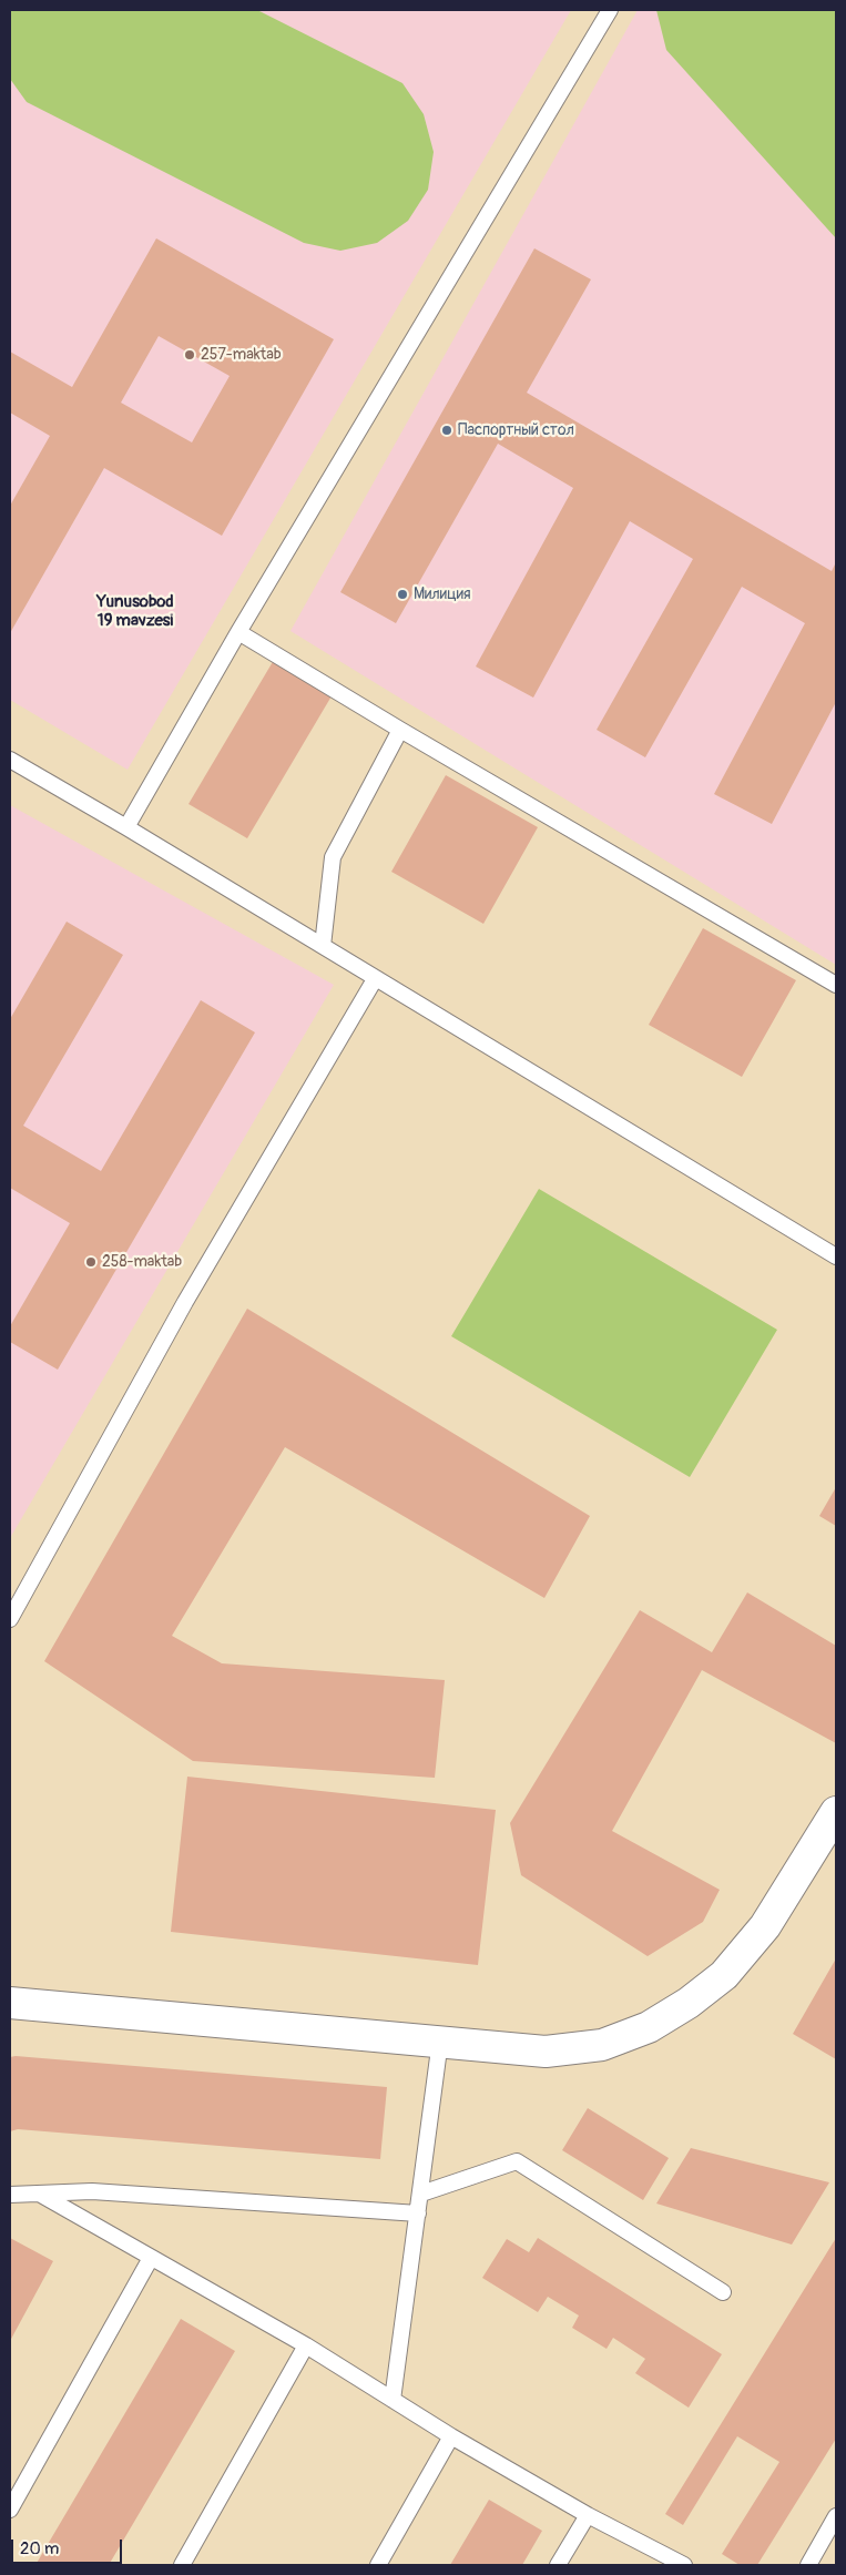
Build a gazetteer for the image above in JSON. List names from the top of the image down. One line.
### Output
{"districts":["Yunusobod 19 mavzesi"],"places":["257-maktab","Паспортный стол","Милиция","258-maktab"],"scale_bar":"20 m"}
